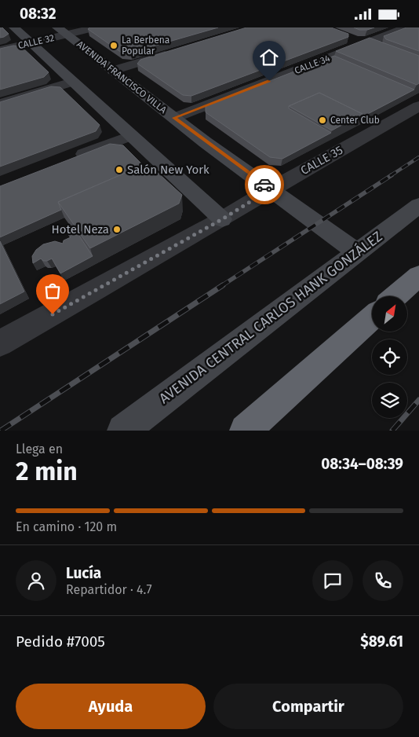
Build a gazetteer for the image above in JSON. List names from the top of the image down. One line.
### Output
{"streets":{"main road":["AVENIDA FRANCISCO VILLA","AVENIDA CENTRAL CARLOS HANK GONZÁLEZ"],"street":["CALLE 32","CALLE 34","CALLE 35"]},"crossings":[["CALLE 32","AVENIDA FRANCISCO VILLA"],["CALLE 34","AVENIDA FRANCISCO VILLA"],["AVENIDA FRANCISCO VILLA","CALLE 35"],["AVENIDA FRANCISCO VILLA","AVENIDA CENTRAL CARLOS HANK GONZÁLEZ"]],"places":["La Berbena Popular","Center Club","Salón New York","Hotel Neza"],"north":"top right","page":{"status":"08:32","heading":["2 min","Llega en","08:34–08:39"],"panel":["Lucía","Repartidor · 4.7","Pedido #7005","$89.61"],"bar":"En camino · 120 m","buttons":["Ayuda","Compartir"]}}
